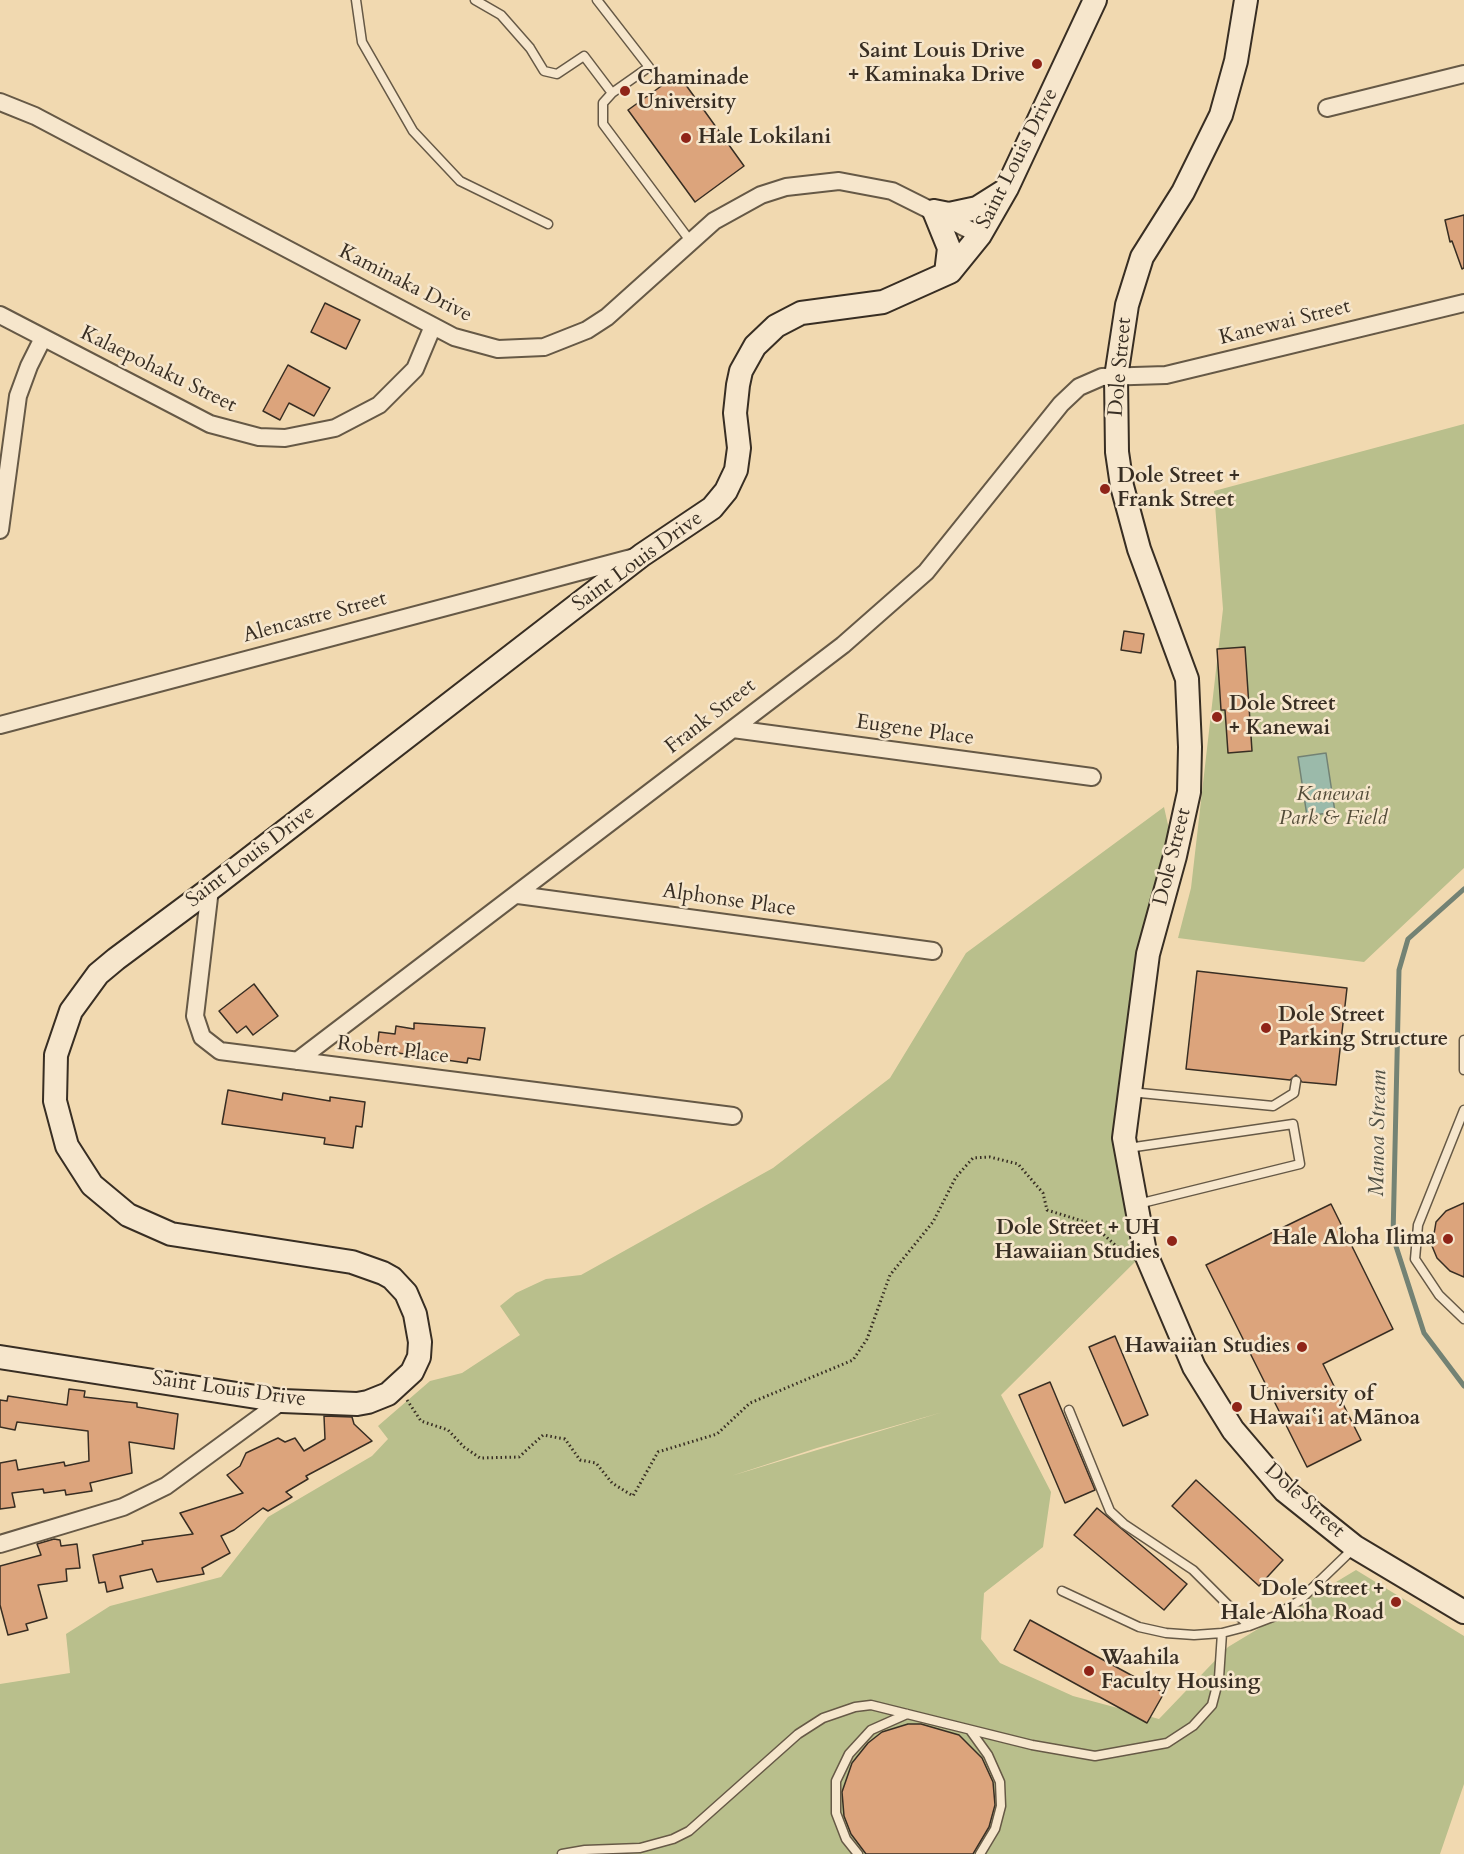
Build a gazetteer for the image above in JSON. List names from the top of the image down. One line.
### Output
{"streets":{"street":["Saint Louis Drive","Kaminaka Drive","Kanewai Street","Dole Street","Kalaepohaku Street","Alencastre Street","Frank Street","Eugene Place","Alphonse Place","Robert Place"]},"crossings":[["Saint Louis Drive","Kaminaka Drive"],["Saint Louis Drive","Alencastre Street"],["Saint Louis Drive","Robert Place"],["Kaminaka Drive","Kalaepohaku Street"],["Kanewai Street","Dole Street"],["Kanewai Street","Frank Street"],["Dole Street","Frank Street"],["Frank Street","Eugene Place"],["Frank Street","Alphonse Place"],["Frank Street","Robert Place"]],"water":["Manoa Stream"],"parks":["Kanewai Park & Field"],"places":["Saint Louis Drive + Kaminaka Drive","Chaminade University","Hale Lokilani","Dole Street + Frank Street","Dole Street + Kanewai","Dole Street Parking Structure","Hale Aloha Ilima","Dole Street + UH Hawaiian Studies","Hawaiian Studies","University of Hawaiʻi at Mānoa","Dole Street + Hale Aloha Road","Waahila Faculty Housing"]}
